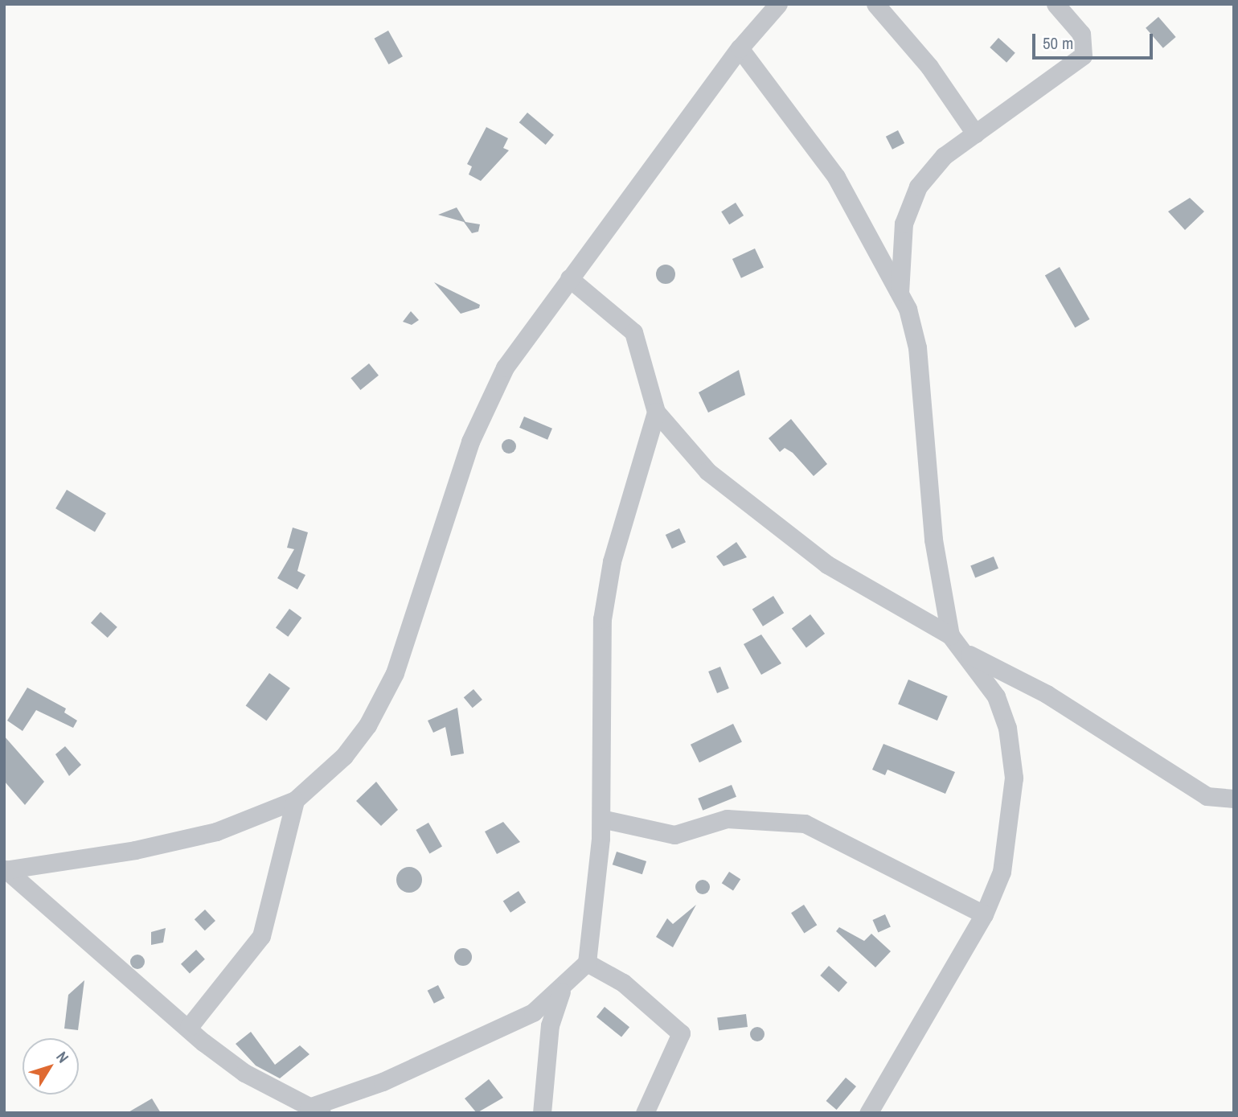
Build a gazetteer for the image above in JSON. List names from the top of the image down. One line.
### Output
{"scale_bar":"50 m","north":"top right"}
